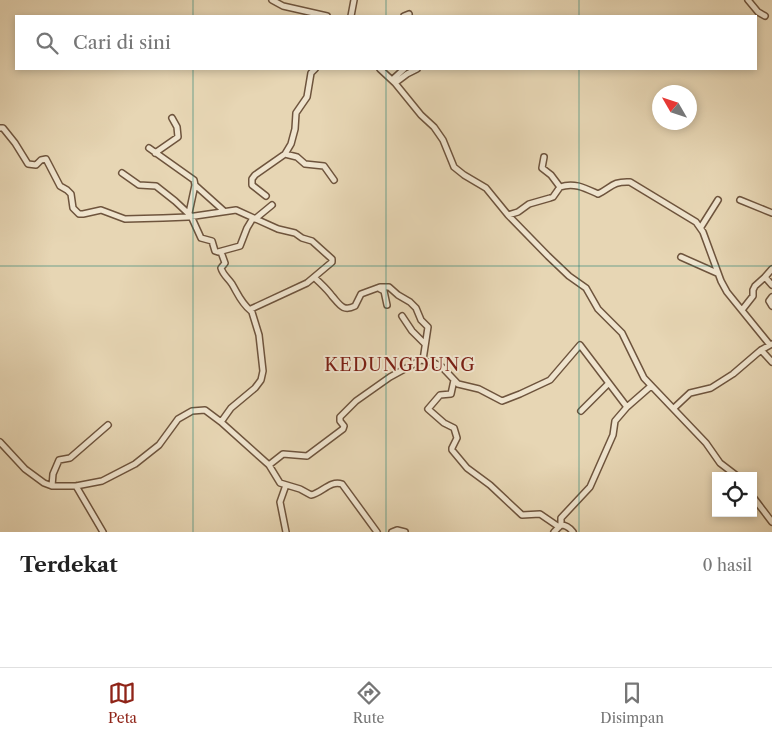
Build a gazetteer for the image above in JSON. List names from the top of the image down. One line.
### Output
{"districts":["KEDUNGDUNG"],"north":"top left","page":{"search":"Cari di sini","heading":["Terdekat","0 hasil"],"nav":["Peta","Rute","Disimpan"]}}
